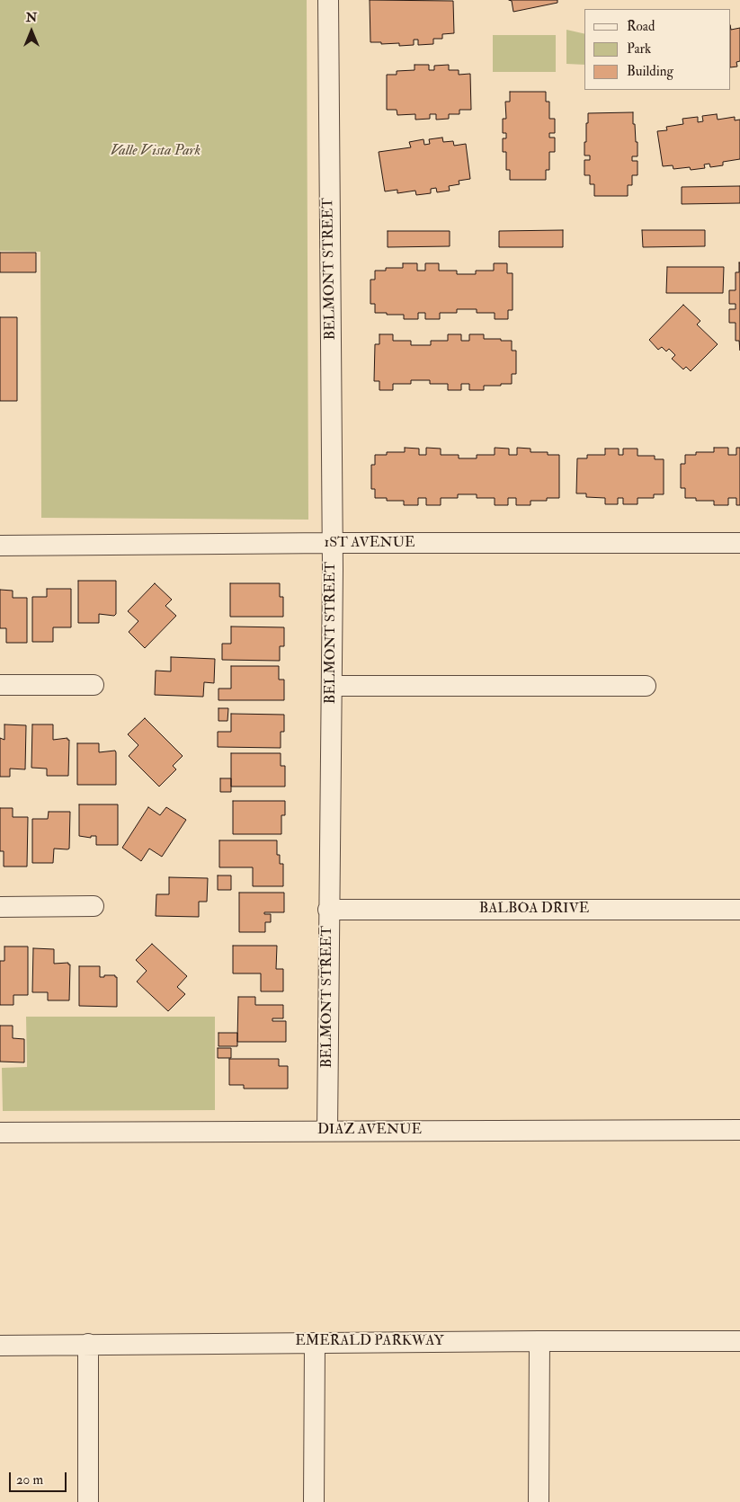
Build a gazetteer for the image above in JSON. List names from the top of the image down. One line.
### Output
{"streets":{"street":["BELMONT STREET","1ST AVENUE","BALBOA DRIVE","DIAZ AVENUE","EMERALD PARKWAY"]},"crossings":[["BELMONT STREET","1ST AVENUE"],["BELMONT STREET","BALBOA DRIVE"],["BELMONT STREET","DIAZ AVENUE"]],"parks":["Valle Vista Park"],"legend":["Road","Park","Building"],"scale_bar":"20 m","north":"top"}
